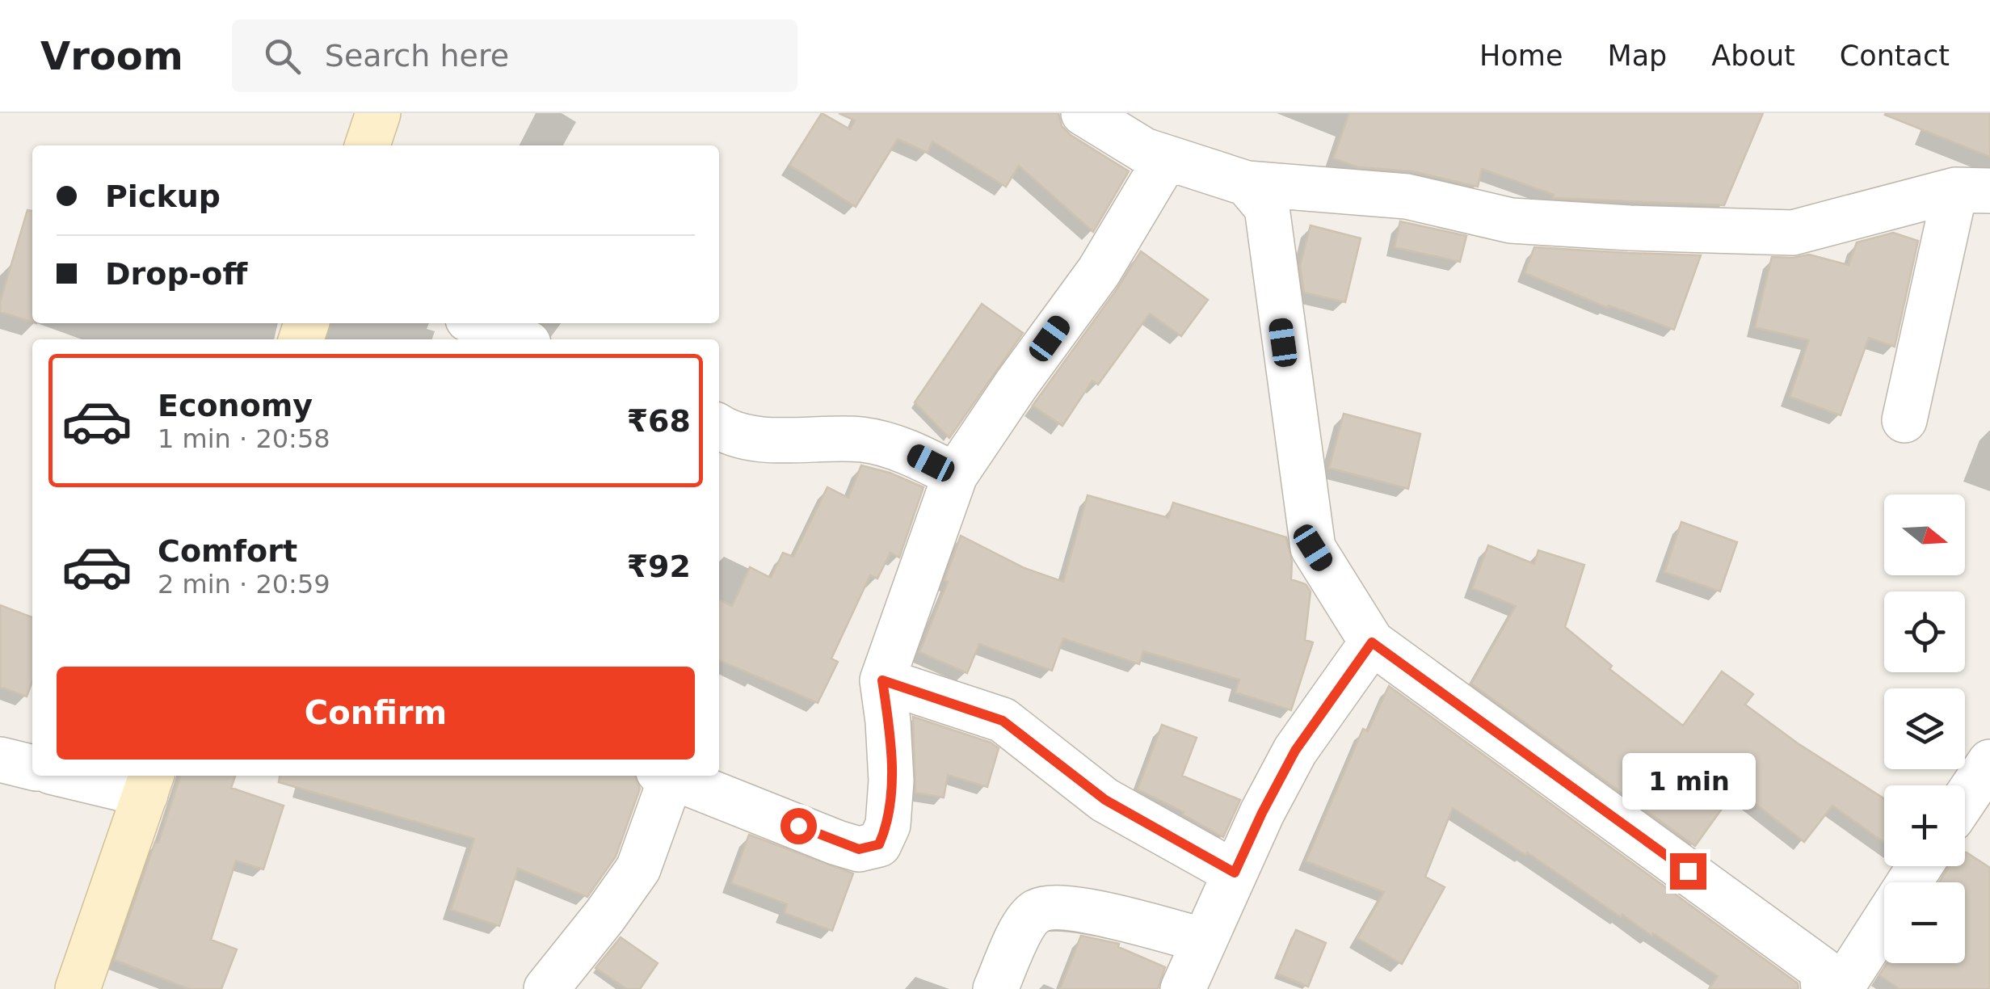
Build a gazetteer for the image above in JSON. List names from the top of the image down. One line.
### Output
{"north":"right","page":{"header":"Vroom","search":"Search here","nav":["Home","Map","About","Contact"],"banner":["Pickup","Drop-off"],"list":[{"name":"Economy","note":"1 min · 20:58","value":"₹68"},{"name":"Comfort","note":"2 min · 20:59","value":"₹92"}],"map_buttons":["+","−"],"buttons":"Confirm","bubble":"1 min"}}
